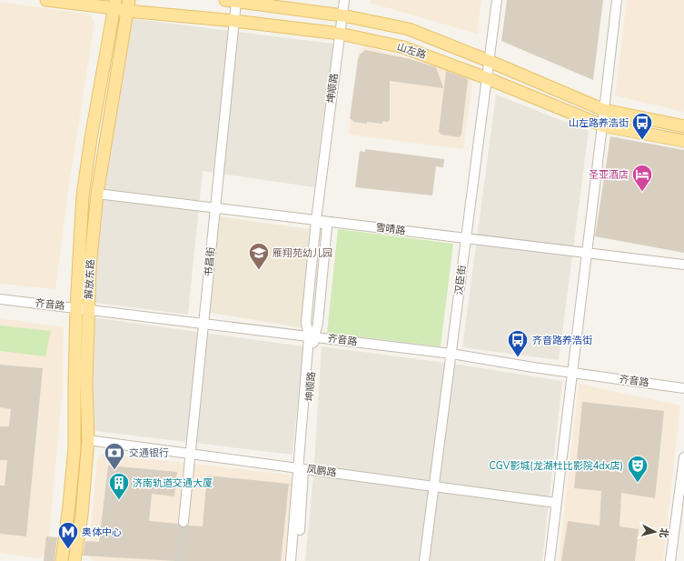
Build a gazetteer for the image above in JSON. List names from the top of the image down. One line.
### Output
{"streets":{"main road":["山左路","解放东路"],"street":["坤顺路","雪晴路","书昌街","汉臣街","齐音路","凤鹏路"]},"crossings":[["山左路","坤顺路"],["山左路","书昌街"],["山左路","解放东路"],["山左路","汉臣街"],["坤顺路","雪晴路"],["坤顺路","齐音路"],["坤顺路","凤鹏路"],["雪晴路","书昌街"],["雪晴路","解放东路"],["雪晴路","汉臣街"],["书昌街","齐音路"],["书昌街","凤鹏路"],["解放东路","齐音路"],["解放东路","凤鹏路"],["汉臣街","齐音路"],["汉臣街","凤鹏路"]],"places":{"bus stop":["山左路养浩街","齐音路养浩街"],"hotel":["圣亚酒店"],"school or university":["雁翔苑幼儿园"],"bank":["交通银行"],"theatre":["CGV影城(龙湖杜比影院4dx店)"],"building":["济南轨道交通大厦"],"metro station":["奥体中心"]},"north":"right"}
